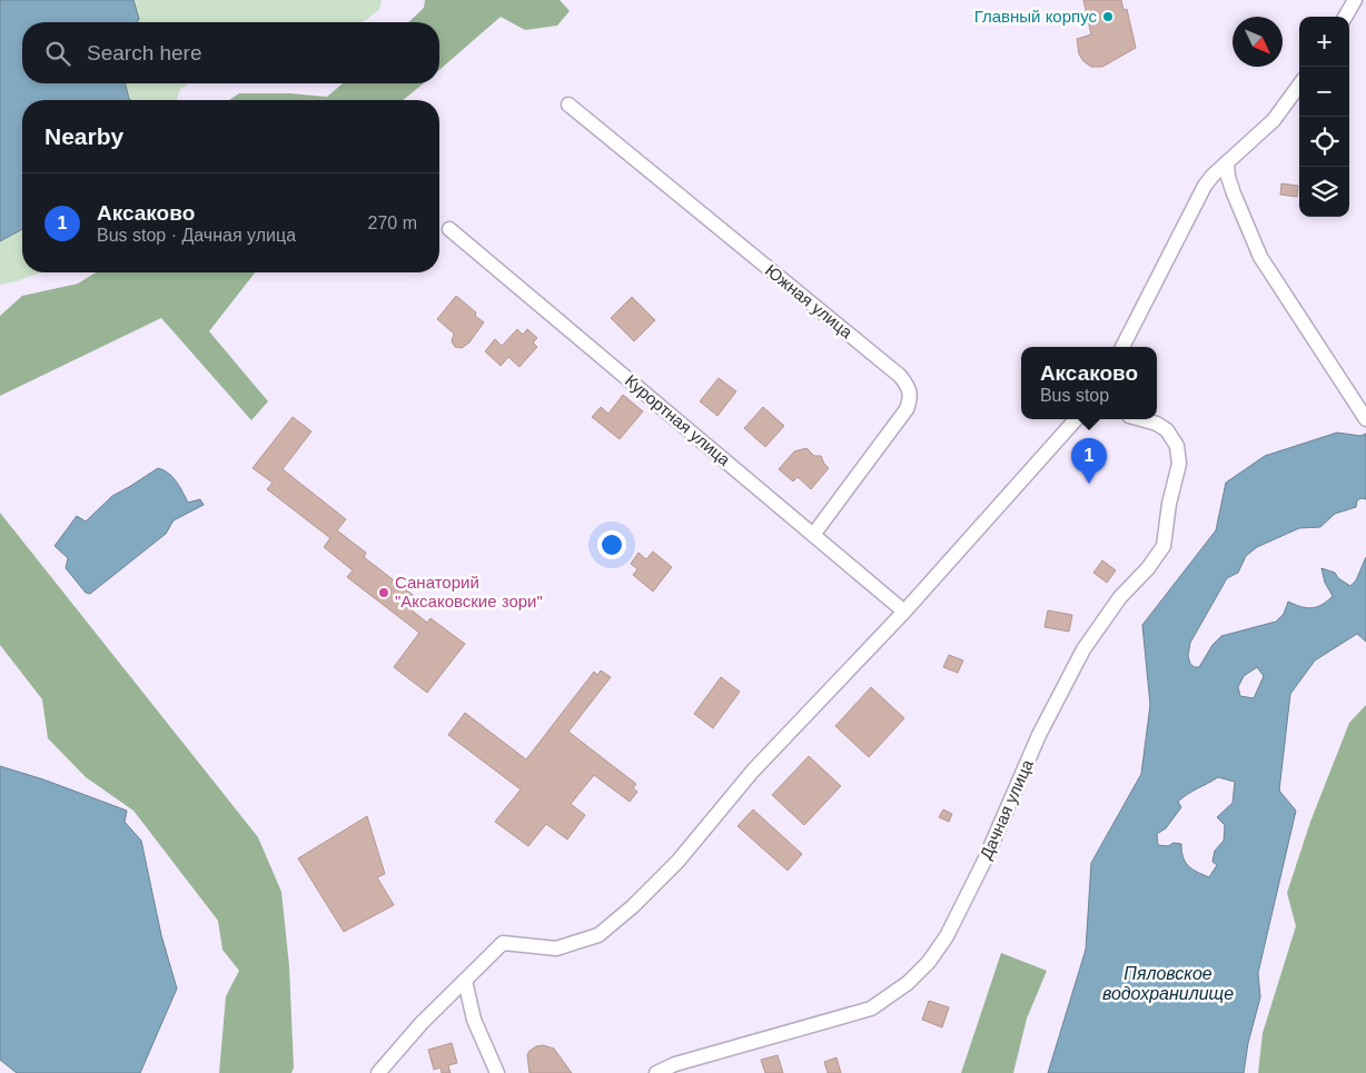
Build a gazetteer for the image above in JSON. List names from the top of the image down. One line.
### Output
{"streets":{"street":["Южная улица","Курортная улица","Дачная улица"]},"crossings":[["Южная улица","Курортная улица"]],"water":["Пяловское водохранилище"],"places":["Главный корпус","Санаторий \"Аксаковские зори\""],"north":"bottom right","page":{"map_buttons":["+","−"],"search":"Search here","heading":"Nearby","list":[{"mark":"1","name":"Аксаково","note":"Bus stop · Дачная улица","value":"270 m"}],"popup":["Аксаково","Bus stop"],"pins":"1"}}
